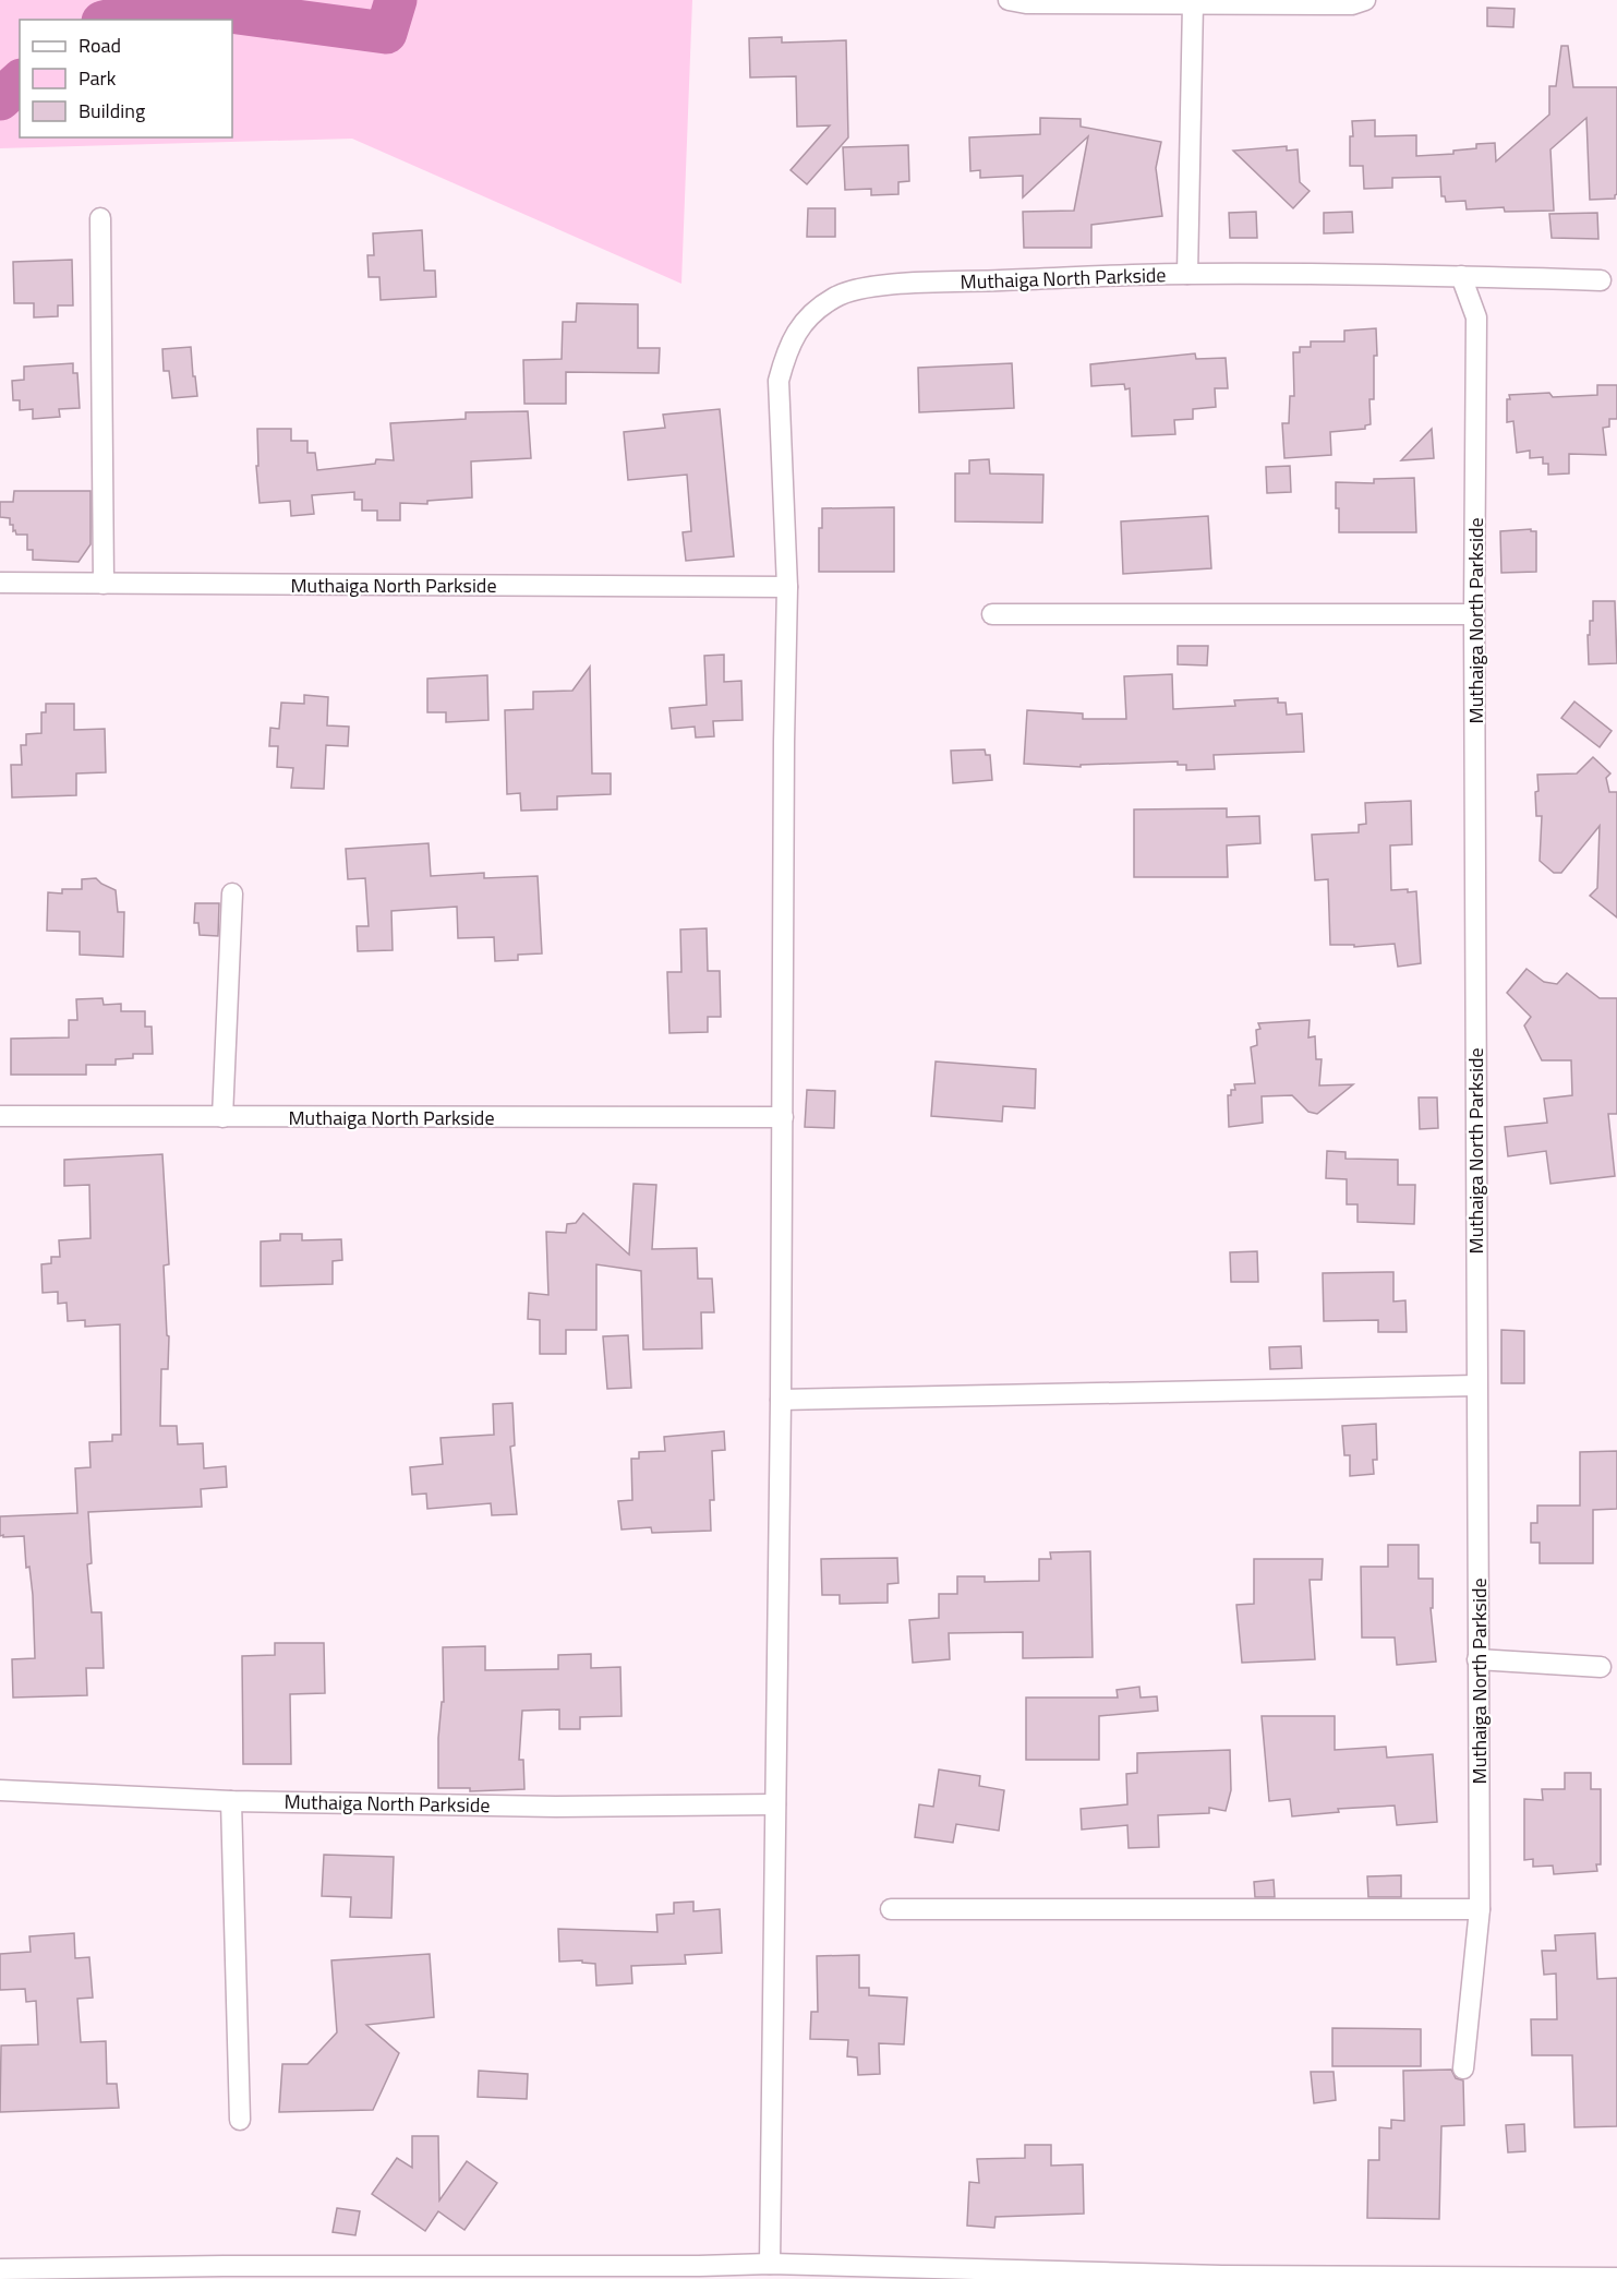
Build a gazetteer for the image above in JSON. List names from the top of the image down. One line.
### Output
{"streets":{"street":["Muthaiga North Parkside"]},"legend":["Road","Park","Building"]}
